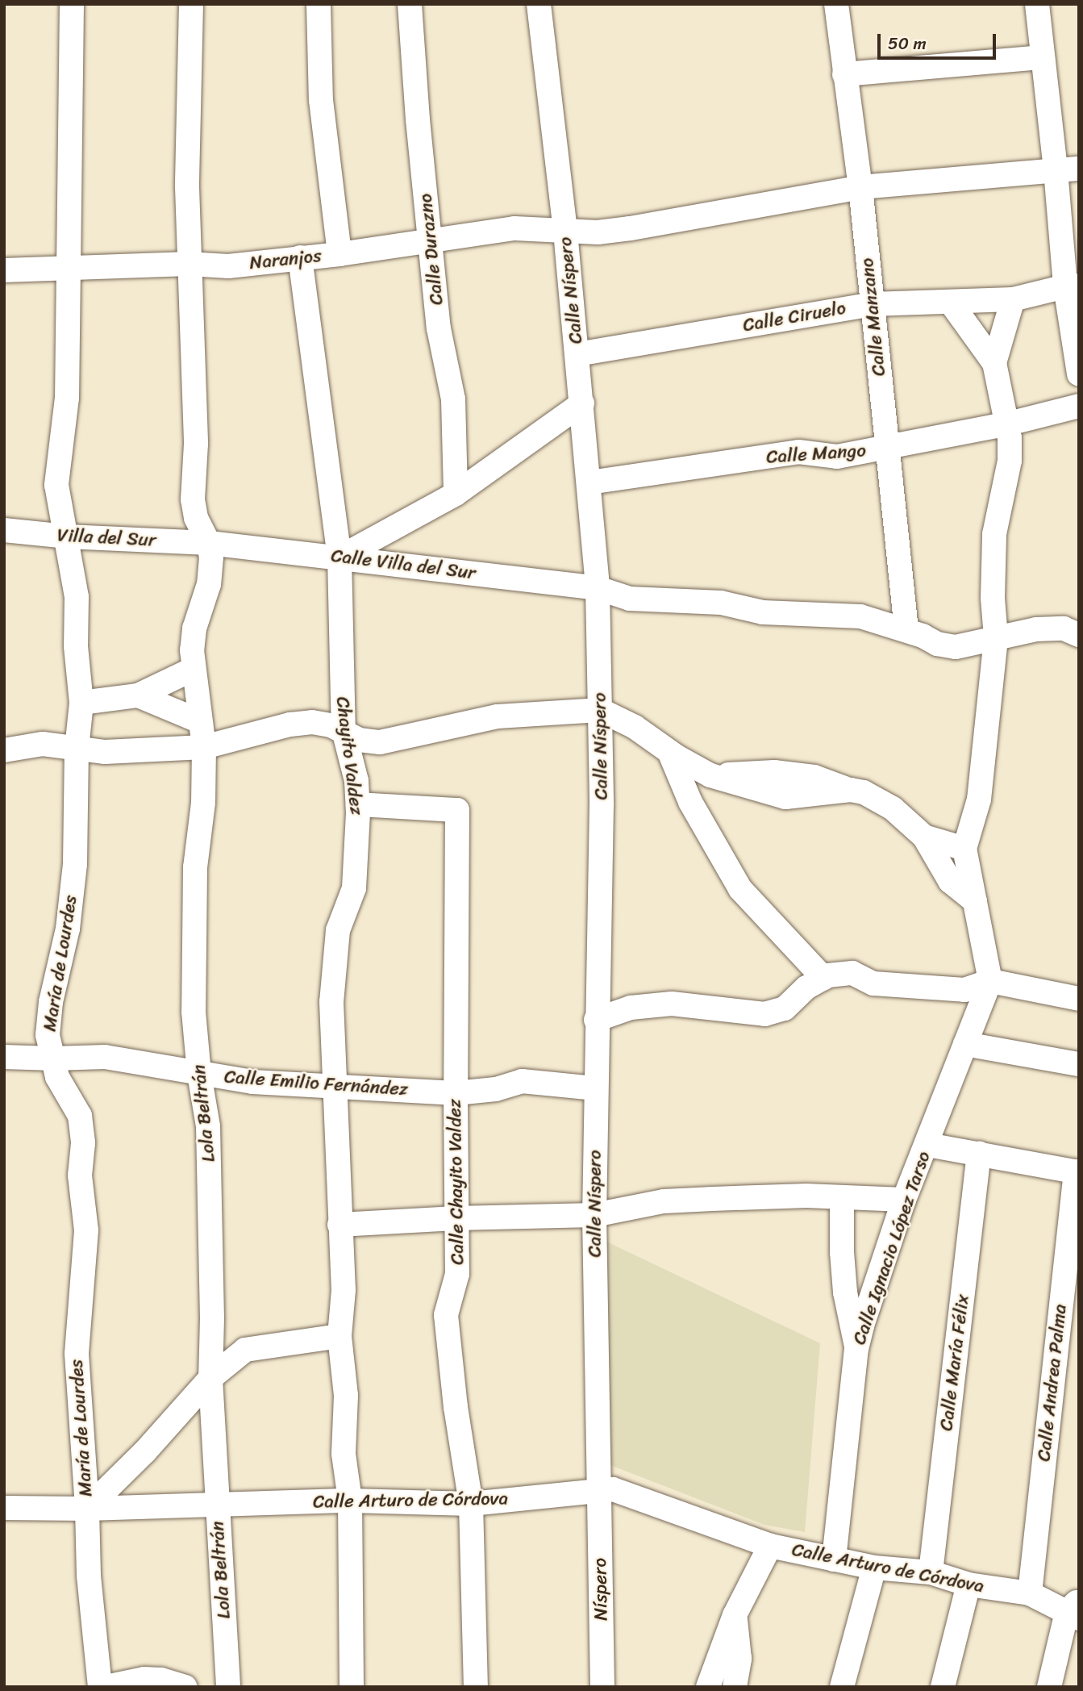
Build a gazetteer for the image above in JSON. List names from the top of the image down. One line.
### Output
{"streets":{"street":["Calle Durazno","Naranjos","Calle Níspero","Calle Ciruelo","Calle Manzano","Calle Mango","Villa del Sur","Calle Villa del Sur","Chayito Valdez","María de Lourdes","Calle Emilio Fernández","Lola Beltrán","Calle Chayito Valdez","Calle Ignacio López Tarso","Calle María Félix","Calle Andrea Palma","Calle Arturo de Córdova","Níspero"]},"crossings":[["Calle Durazno","Naranjos"],["Naranjos","Calle Níspero"],["Naranjos","Calle Manzano"],["Naranjos","Chayito Valdez"],["Naranjos","María de Lourdes"],["Calle Níspero","Calle Ciruelo"],["Calle Níspero","Calle Mango"],["Calle Níspero","Calle Villa del Sur"],["Calle Níspero","Calle Emilio Fernández"],["Calle Níspero","Calle Arturo de Córdova"],["Calle Níspero","Níspero"],["Calle Ciruelo","Calle Manzano"],["Calle Manzano","Calle Mango"],["Calle Manzano","Calle Villa del Sur"],["Villa del Sur","Calle Villa del Sur"],["Villa del Sur","María de Lourdes"],["Villa del Sur","Lola Beltrán"],["Calle Villa del Sur","Chayito Valdez"],["Calle Villa del Sur","Lola Beltrán"],["Chayito Valdez","Calle Emilio Fernández"],["Chayito Valdez","Calle Chayito Valdez"],["María de Lourdes","Calle Emilio Fernández"],["María de Lourdes","Calle Arturo de Córdova"],["Calle Emilio Fernández","Lola Beltrán"],["Calle Emilio Fernández","Calle Chayito Valdez"],["Lola Beltrán","Calle Arturo de Córdova"],["Calle Chayito Valdez","Calle Arturo de Córdova"],["Calle Ignacio López Tarso","Calle Arturo de Córdova"],["Calle María Félix","Calle Arturo de Córdova"],["Calle Andrea Palma","Calle Arturo de Córdova"],["Calle Arturo de Córdova","Níspero"]],"scale_bar":"50 m"}
